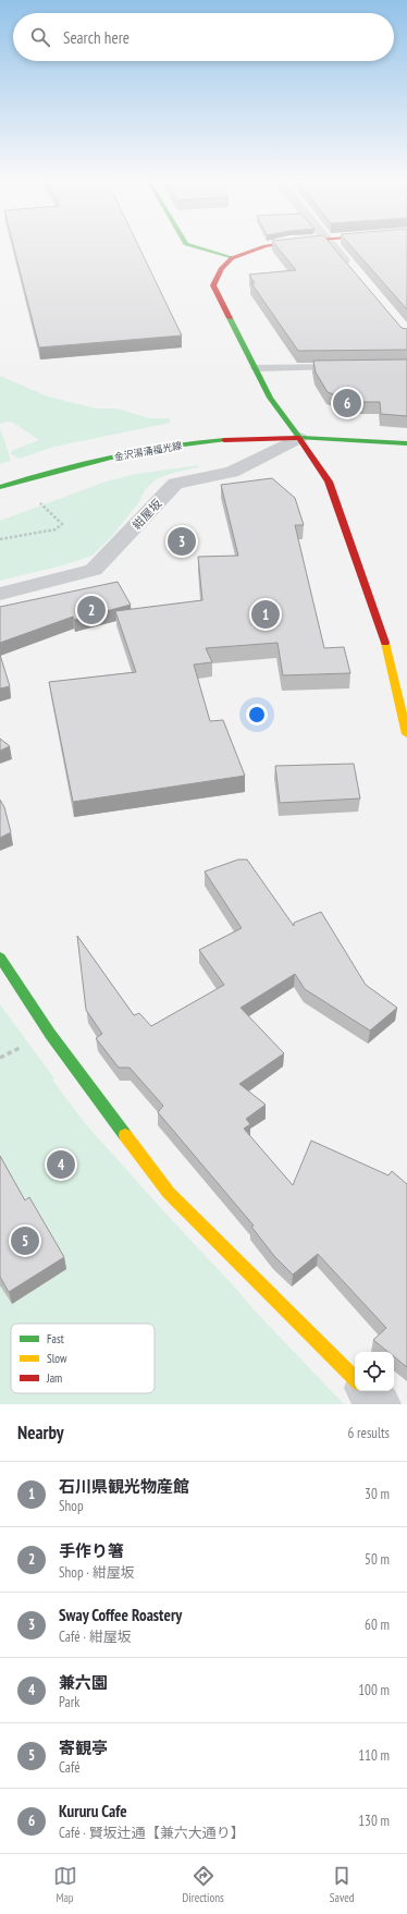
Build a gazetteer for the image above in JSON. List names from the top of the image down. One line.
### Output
{"streets":{"main road":["金沢湯涌福光線"],"street":["紺屋坂"]},"crossings":[["金沢湯涌福光線","紺屋坂"]],"legend":["Fast","Slow","Jam"],"page":{"search":"Search here","pins":["6","3","2","1","4","5"],"heading":["Nearby","6 results"],"list":[{"mark":"1","name":"石川県観光物産館","note":"Shop","value":"30 m"},{"mark":"2","name":"手作り箸","note":"Shop · 紺屋坂","value":"50 m"},{"mark":"3","name":"Sway Coffee Roastery","note":"Café · 紺屋坂","value":"60 m"},{"mark":"4","name":"兼六園","note":"Park","value":"100 m"},{"mark":"5","name":"寄観亭","note":"Café","value":"110 m"},{"mark":"6","name":"Kururu Cafe","note":"Café · 賢坂辻通【兼六大通り】","value":"130 m"}],"nav":["Map","Directions","Saved"]}}
